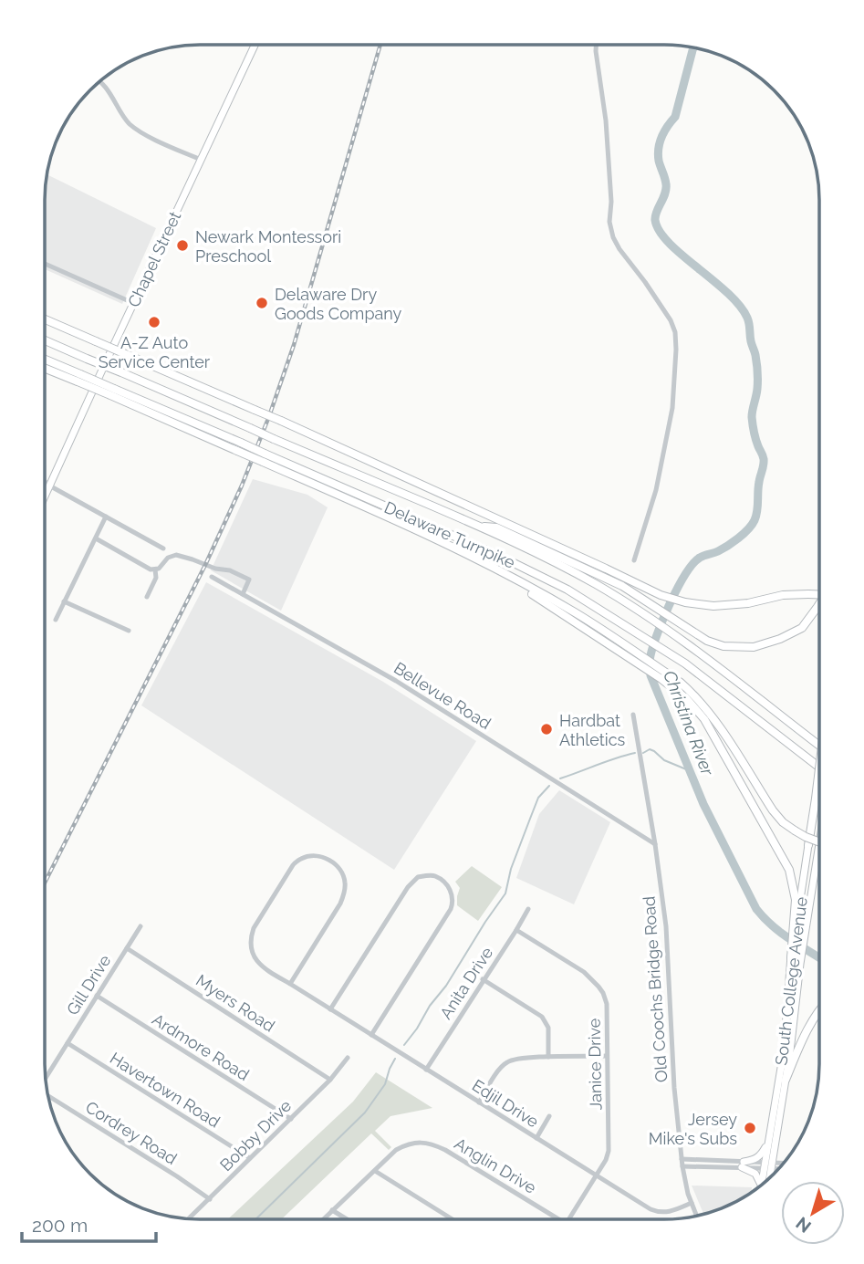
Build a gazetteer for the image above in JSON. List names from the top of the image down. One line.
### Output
{"streets":{"highway":["Delaware Turnpike","South College Avenue"],"main road":["Chapel Street"],"street":["Bellevue Road","Anita Drive","Gill Drive","Old Coochs Bridge Road","Myers Road","Ardmore Road","Janice Drive","Havertown Road","Edjil Drive","Cordrey Road","Bobby Drive","Anglin Drive"]},"crossings":[["Bellevue Road","Old Coochs Bridge Road"],["Anita Drive","Janice Drive"],["Anita Drive","Edjil Drive"],["Gill Drive","Myers Road"],["Gill Drive","Ardmore Road"],["Gill Drive","Havertown Road"],["Old Coochs Bridge Road","Edjil Drive"],["Myers Road","Bobby Drive"],["Ardmore Road","Bobby Drive"],["Janice Drive","Edjil Drive"],["Havertown Road","Bobby Drive"],["Cordrey Road","Bobby Drive"]],"water":["Christina River"],"places":["Newark Montessori Preschool","Delaware Dry Goods Company","A-Z Auto Service Center","Hardbat Athletics","Jersey Mike's Subs"],"scale_bar":"200 m","north":"bottom left"}
